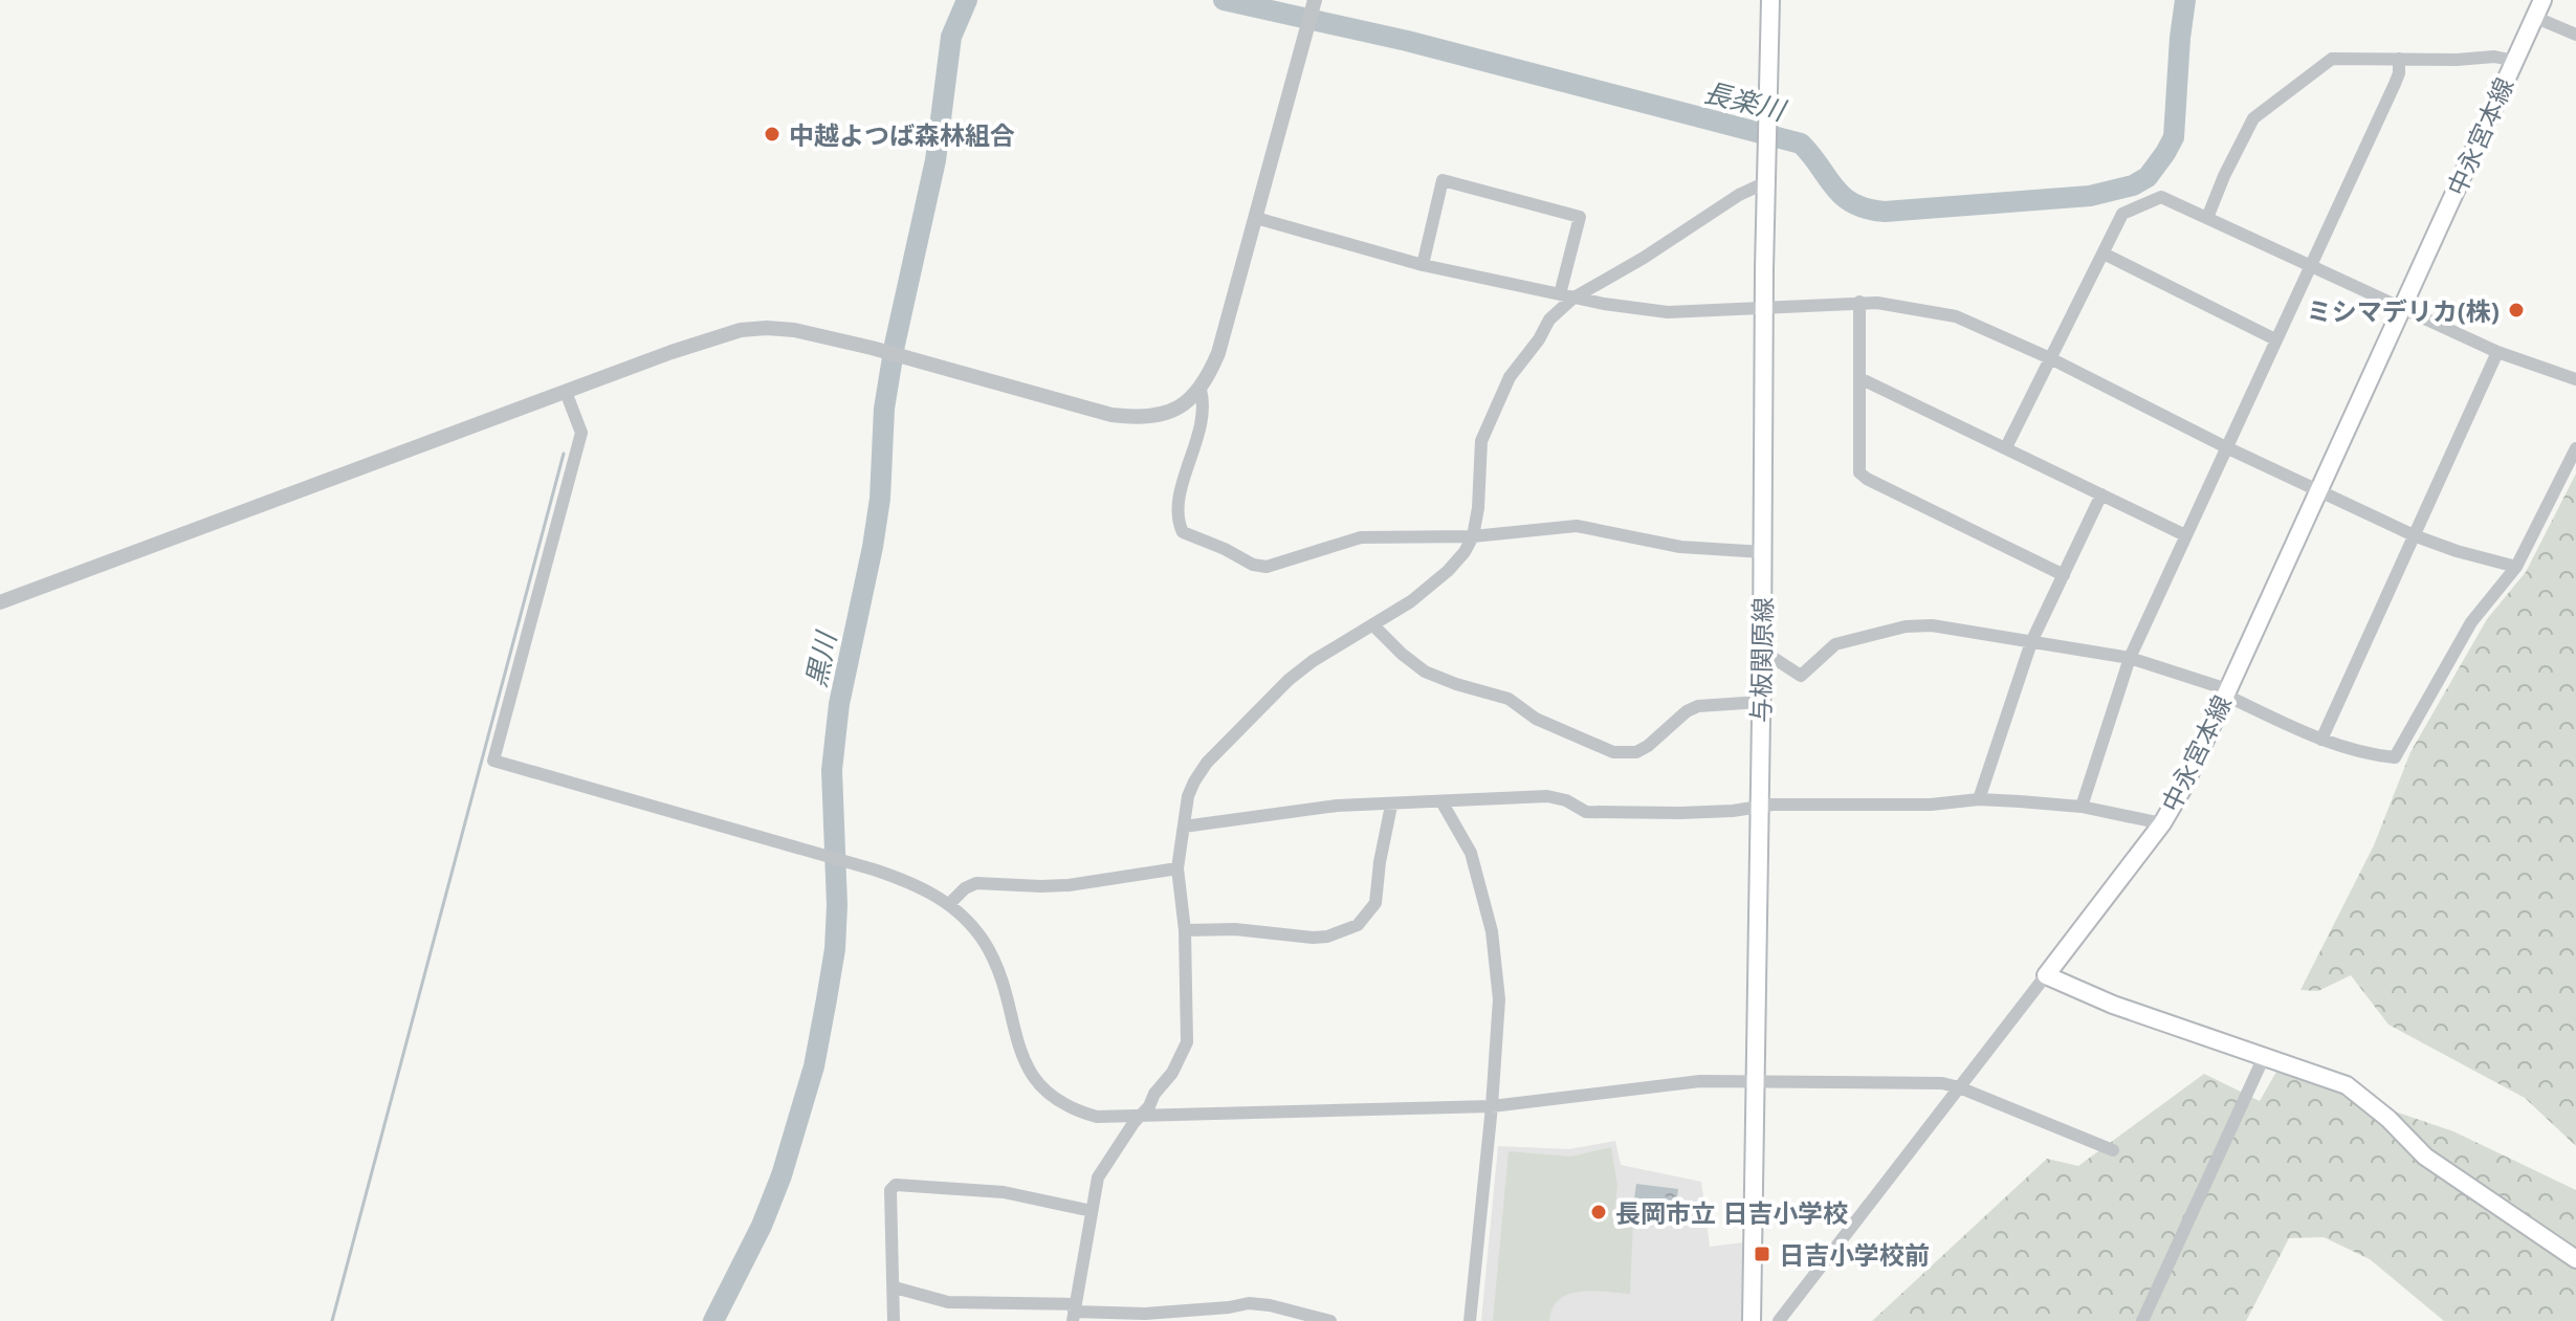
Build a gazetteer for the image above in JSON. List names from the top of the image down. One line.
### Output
{"streets":{"main road":["中永宮本線","与板関原線"]},"water":["長楽川","黒川"],"places":{"other":["中越よつば森林組合","ミシマデリカ(株)","長岡市立 日吉小学校"],"transit":["日吉小学校前"]}}
